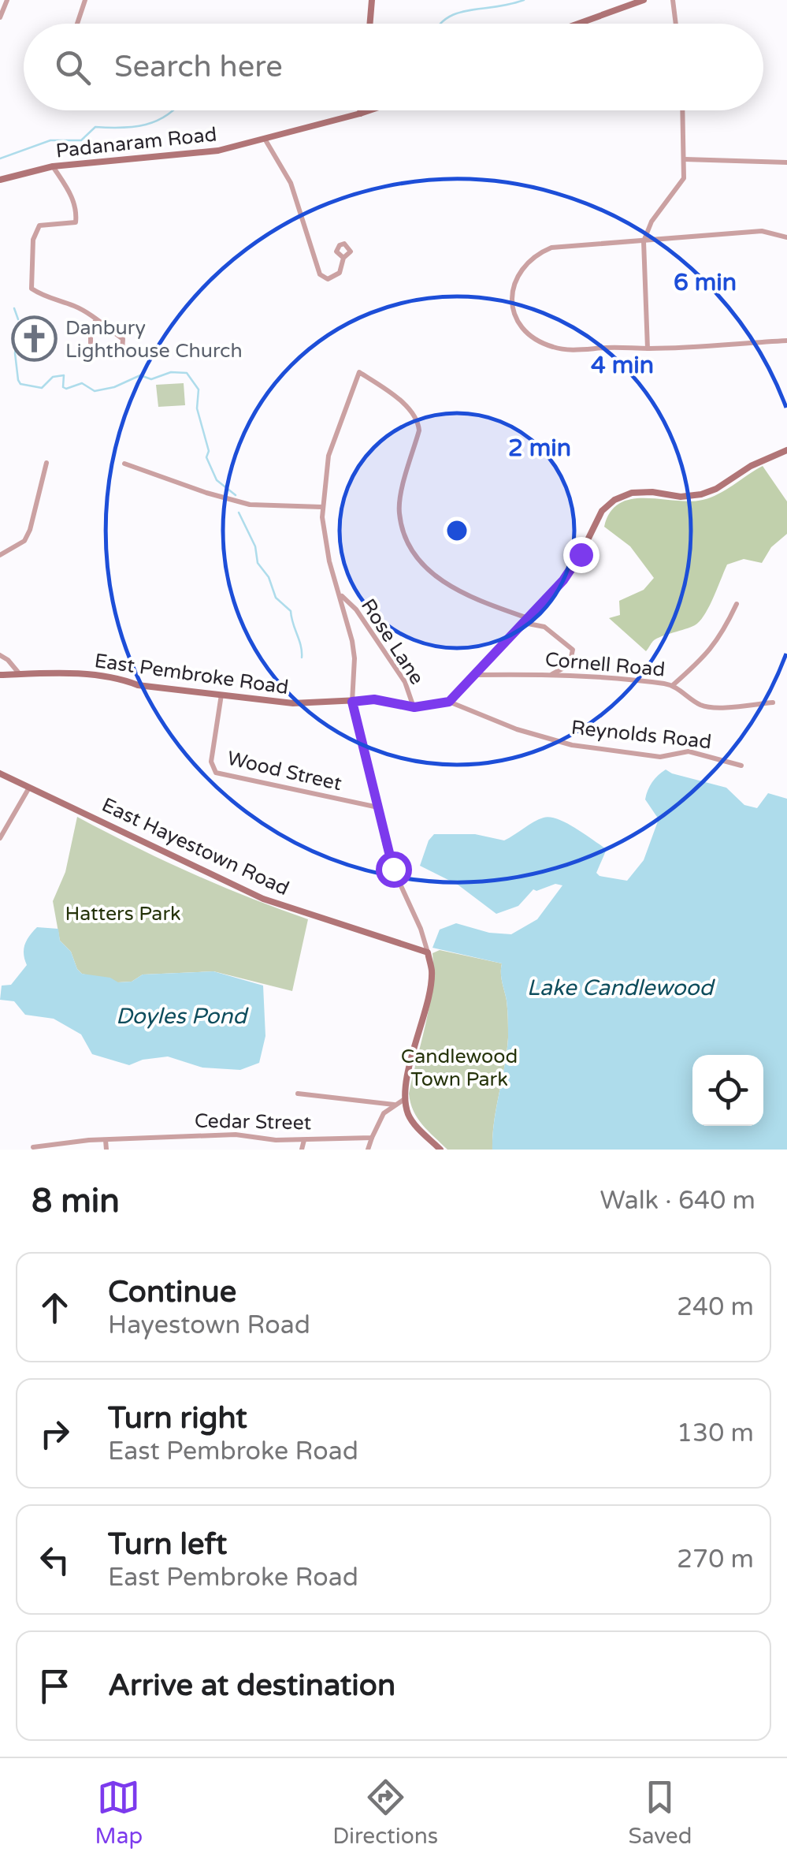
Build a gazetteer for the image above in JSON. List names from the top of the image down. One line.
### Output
{"streets":{"street":["Padanaram Road","Rose Lane","Cornell Road","East Pembroke Road","Reynolds Road","Wood Street","East Hayestown Road","Cedar Street"]},"crossings":[["Rose Lane","East Pembroke Road"],["Rose Lane","Wood Street"],["Rose Lane","East Hayestown Road"],["East Pembroke Road","Reynolds Road"],["East Pembroke Road","Wood Street"]],"water":["Lake Candlewood","Doyles Pond"],"parks":["Hatters Park","Candlewood Town Park"],"places":{"church":["Danbury Lighthouse Church"]},"page":{"search":"Search here","heading":["8 min","Walk · 640 m"],"list":[["Continue","Hayestown Road","240 m"],["Turn right","East Pembroke Road","130 m"],["Turn left","East Pembroke Road","270 m"],"Arrive at destination"],"nav":["Map","Directions","Saved"]},"rings":["6 min","4 min","2 min"]}
